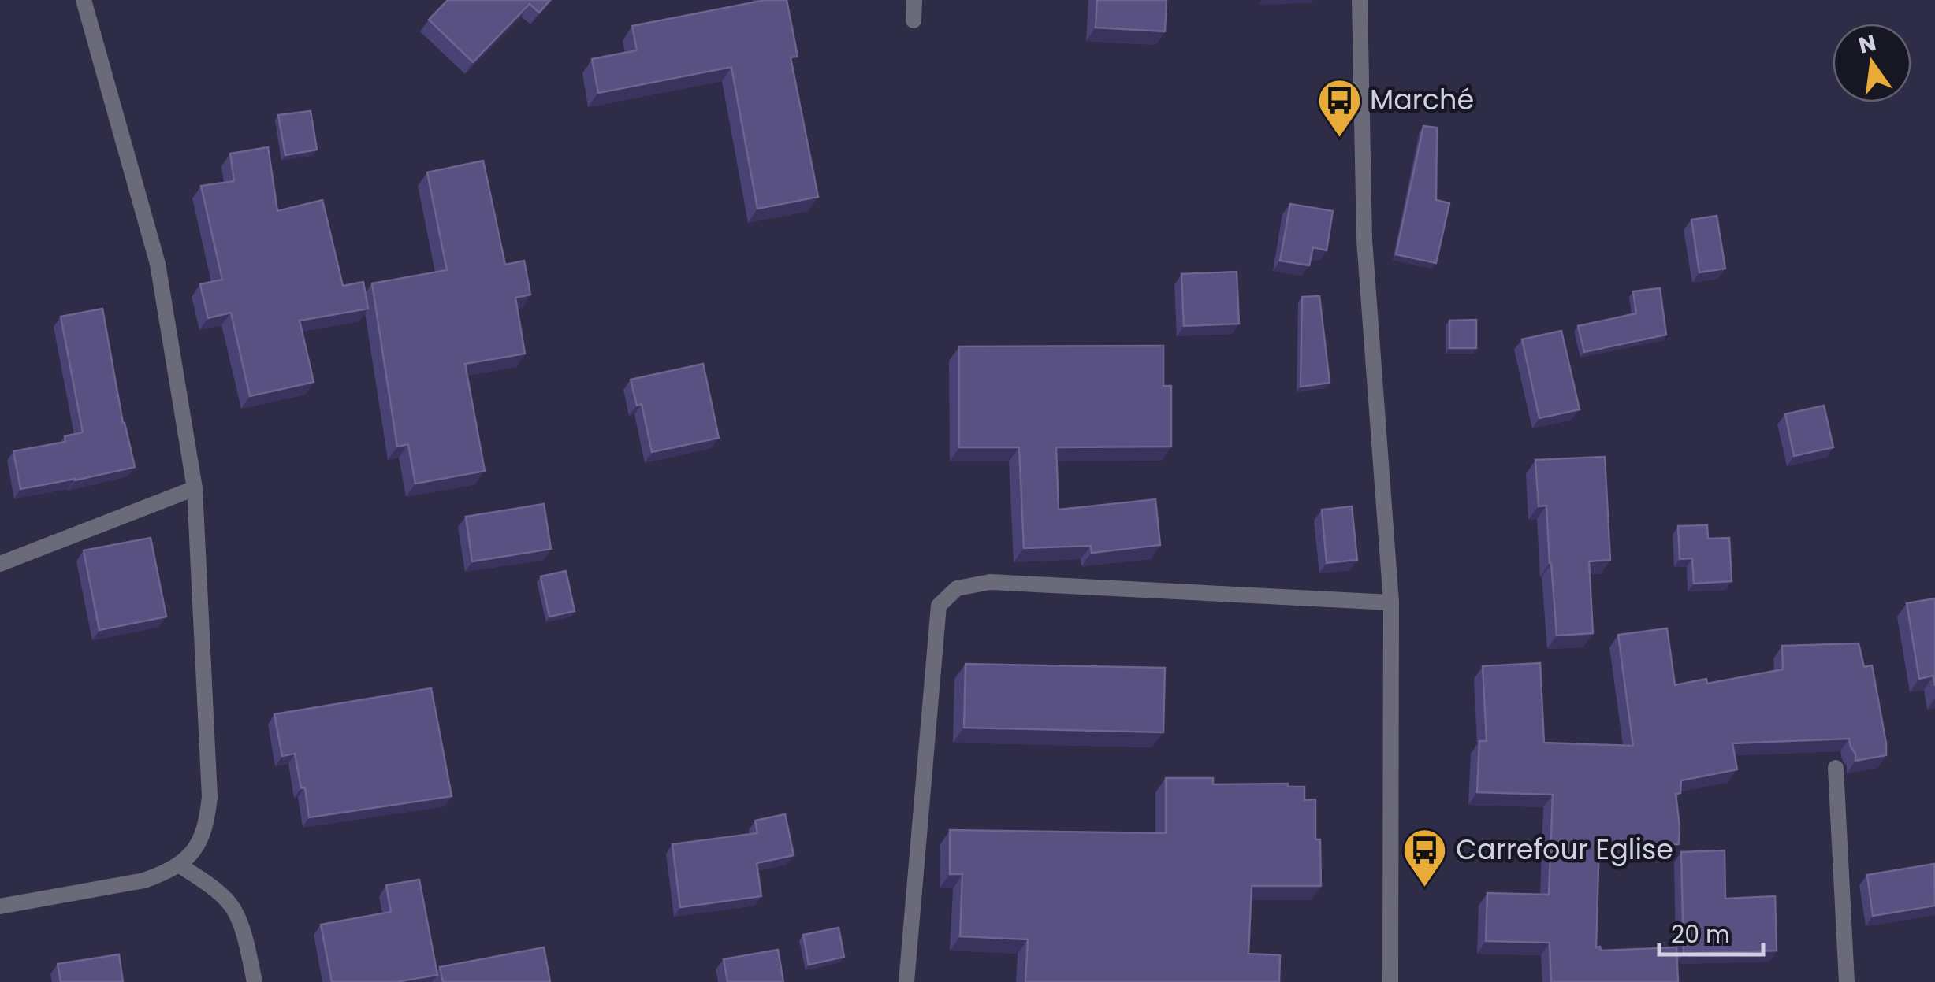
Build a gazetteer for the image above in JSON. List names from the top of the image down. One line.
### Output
{"places":{"bus stop":["Marché","Carrefour Eglise"]},"scale_bar":"20 m","north":"top"}
